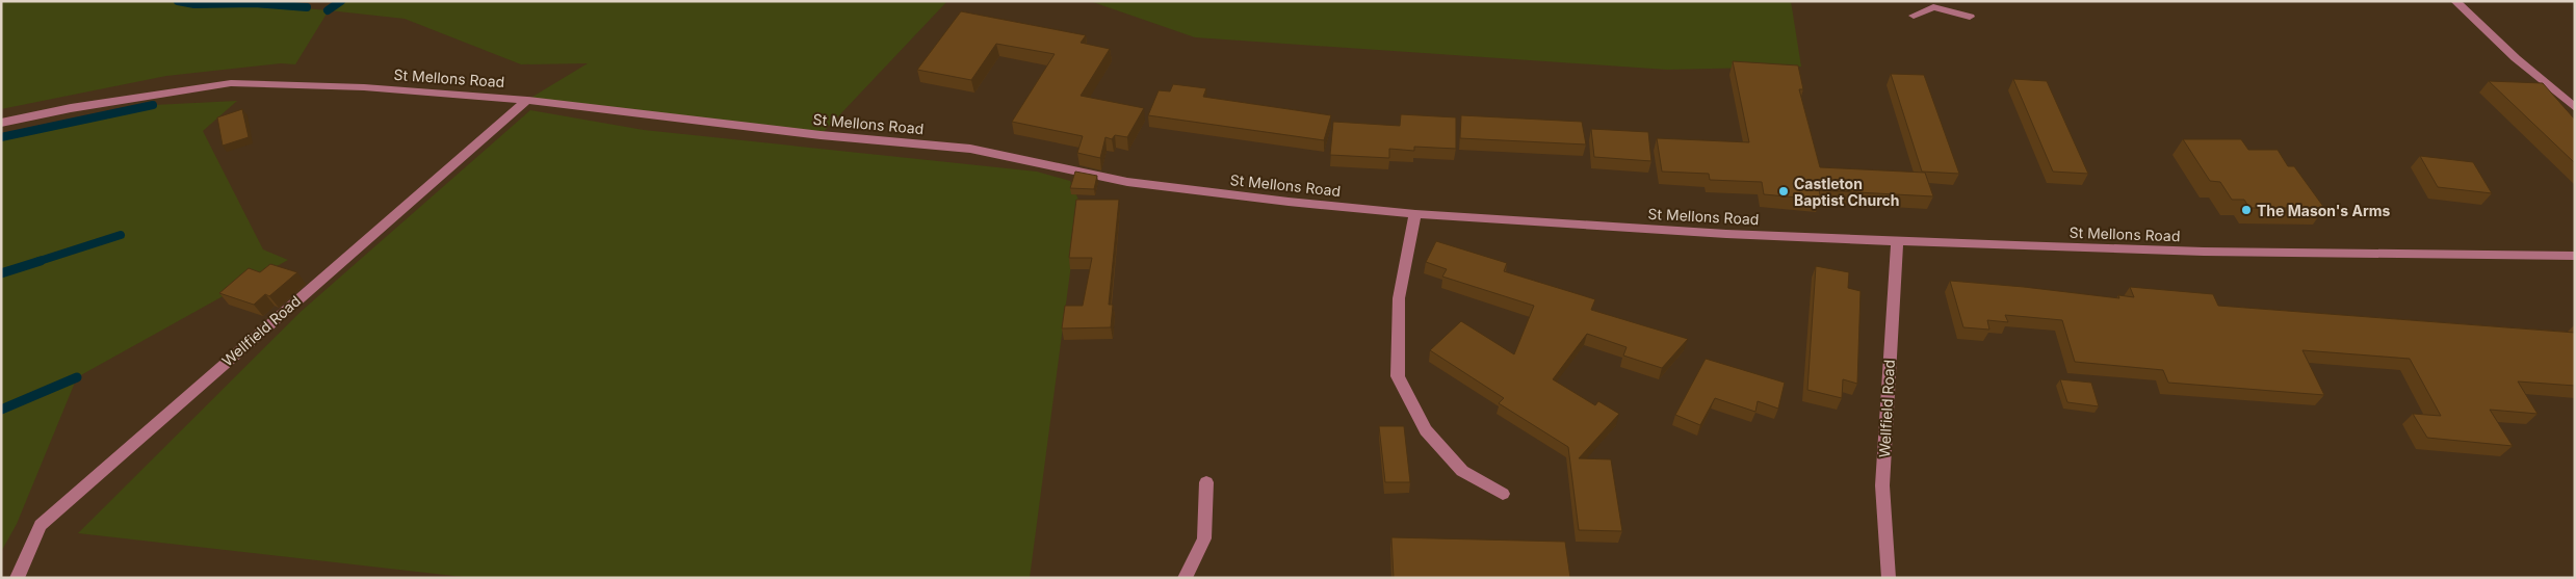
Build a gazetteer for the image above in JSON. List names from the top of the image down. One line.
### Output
{"streets":{"street":["St Mellons Road","Wellfield Road"]},"crossings":[["St Mellons Road","Wellfield Road"]],"places":["Castleton Baptist Church","The Mason's Arms"]}
